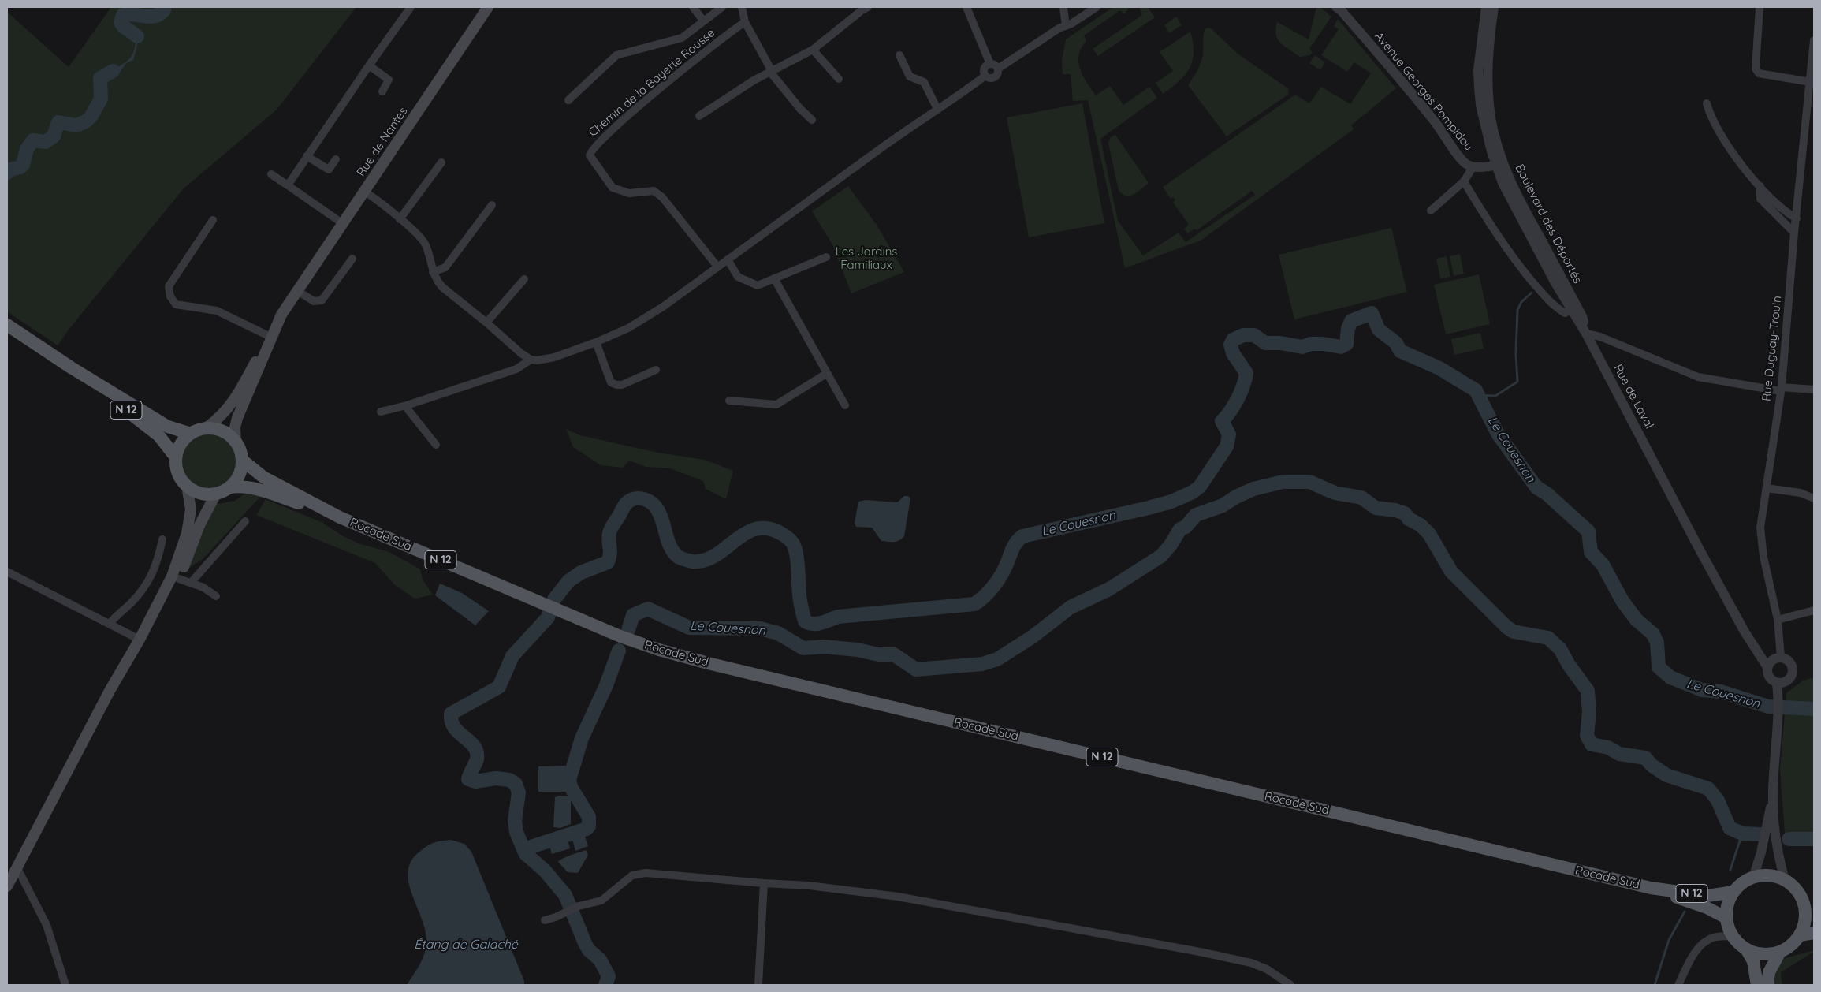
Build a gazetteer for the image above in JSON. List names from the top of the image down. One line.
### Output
{"streets":{"main road":["Rue de Nantes","N 12","Rocade Sud"],"street":["Chemin de la Bayette Rousse","Avenue Georges Pompidou","Boulevard des Déportés","Rue Duguay-Trouin","Rue de Laval"]},"crossings":[["Avenue Georges Pompidou","Boulevard des Déportés"],["Rue de Nantes","N 12"],["Rue de Nantes","Rocade Sud"],["Boulevard des Déportés","Rue de Laval"],["Rue Duguay-Trouin","Rue de Laval"],["N 12","Rocade Sud"]],"water":["Le Couesnon","Étang de Galaché"],"parks":["Les Jardins Familiaux"]}
